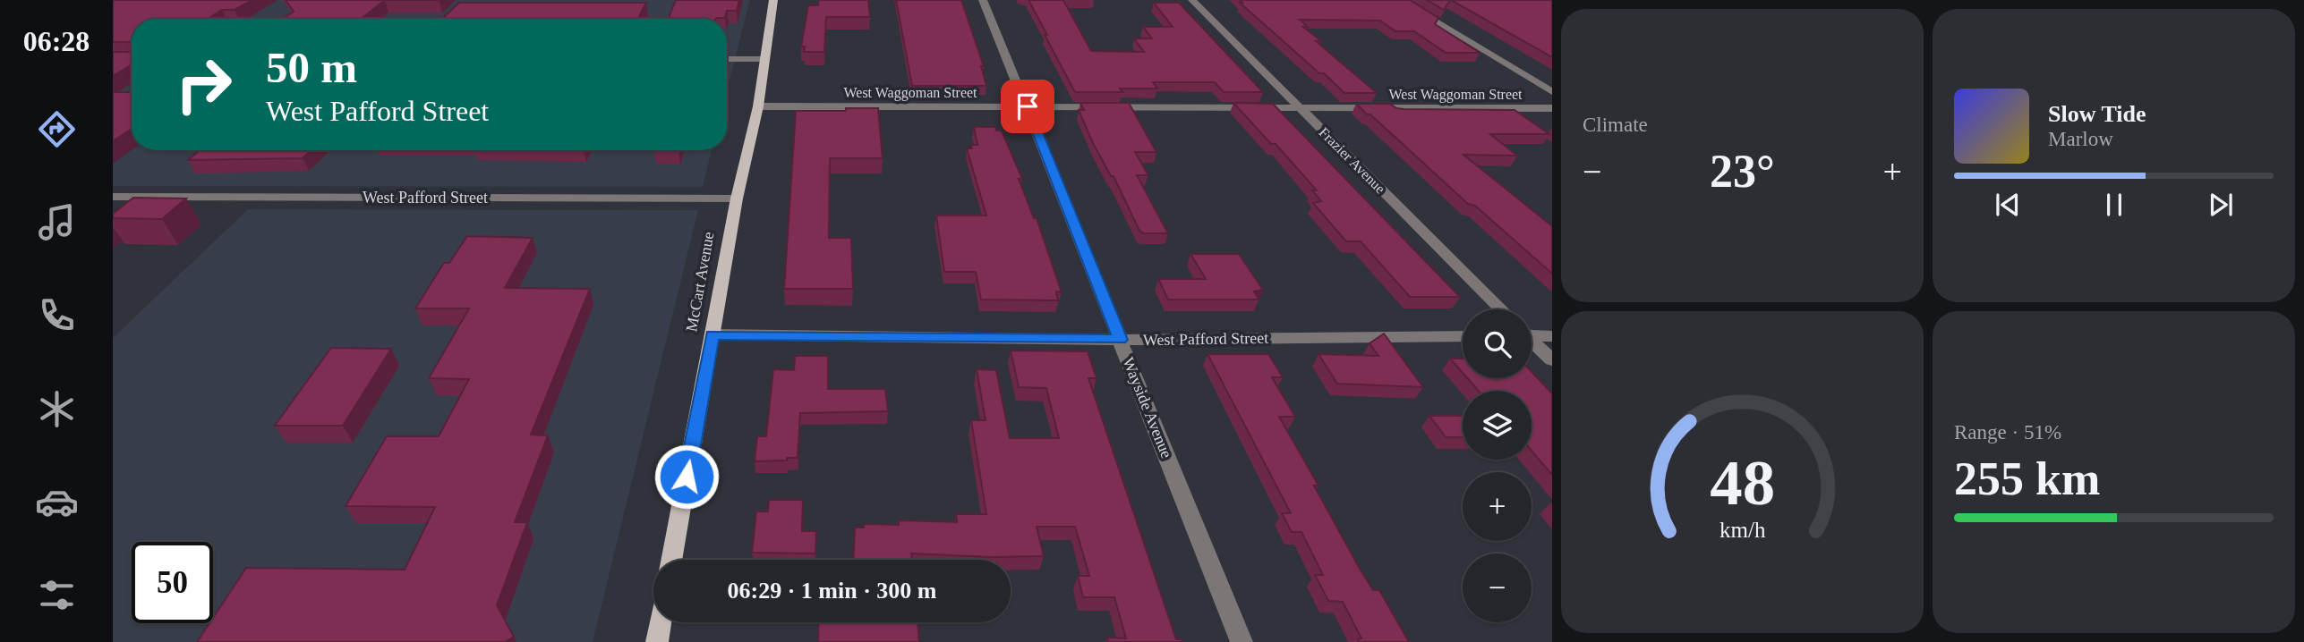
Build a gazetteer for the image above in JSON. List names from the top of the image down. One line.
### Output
{"streets":{"main road":["McCart Avenue"],"street":["West Waggoman Street","Frazier Avenue","West Pafford Street","Wayside Avenue"]},"crossings":[["West Waggoman Street","Frazier Avenue"],["West Waggoman Street","McCart Avenue"],["West Waggoman Street","Wayside Avenue"],["West Pafford Street","McCart Avenue"],["West Pafford Street","Wayside Avenue"]],"page":{"tabs":"06:28","tile":["Climate",["Range · 51%","255 km"]],"turn":["50 m","West Pafford Street"],"song":["Slow Tide","Marlow"],"heat":["−","23°","+"],"map_buttons":["+","−"],"limit":"50","trip":"06:29 · 1 min · 300 m","gauge":["48","km/h"]}}
